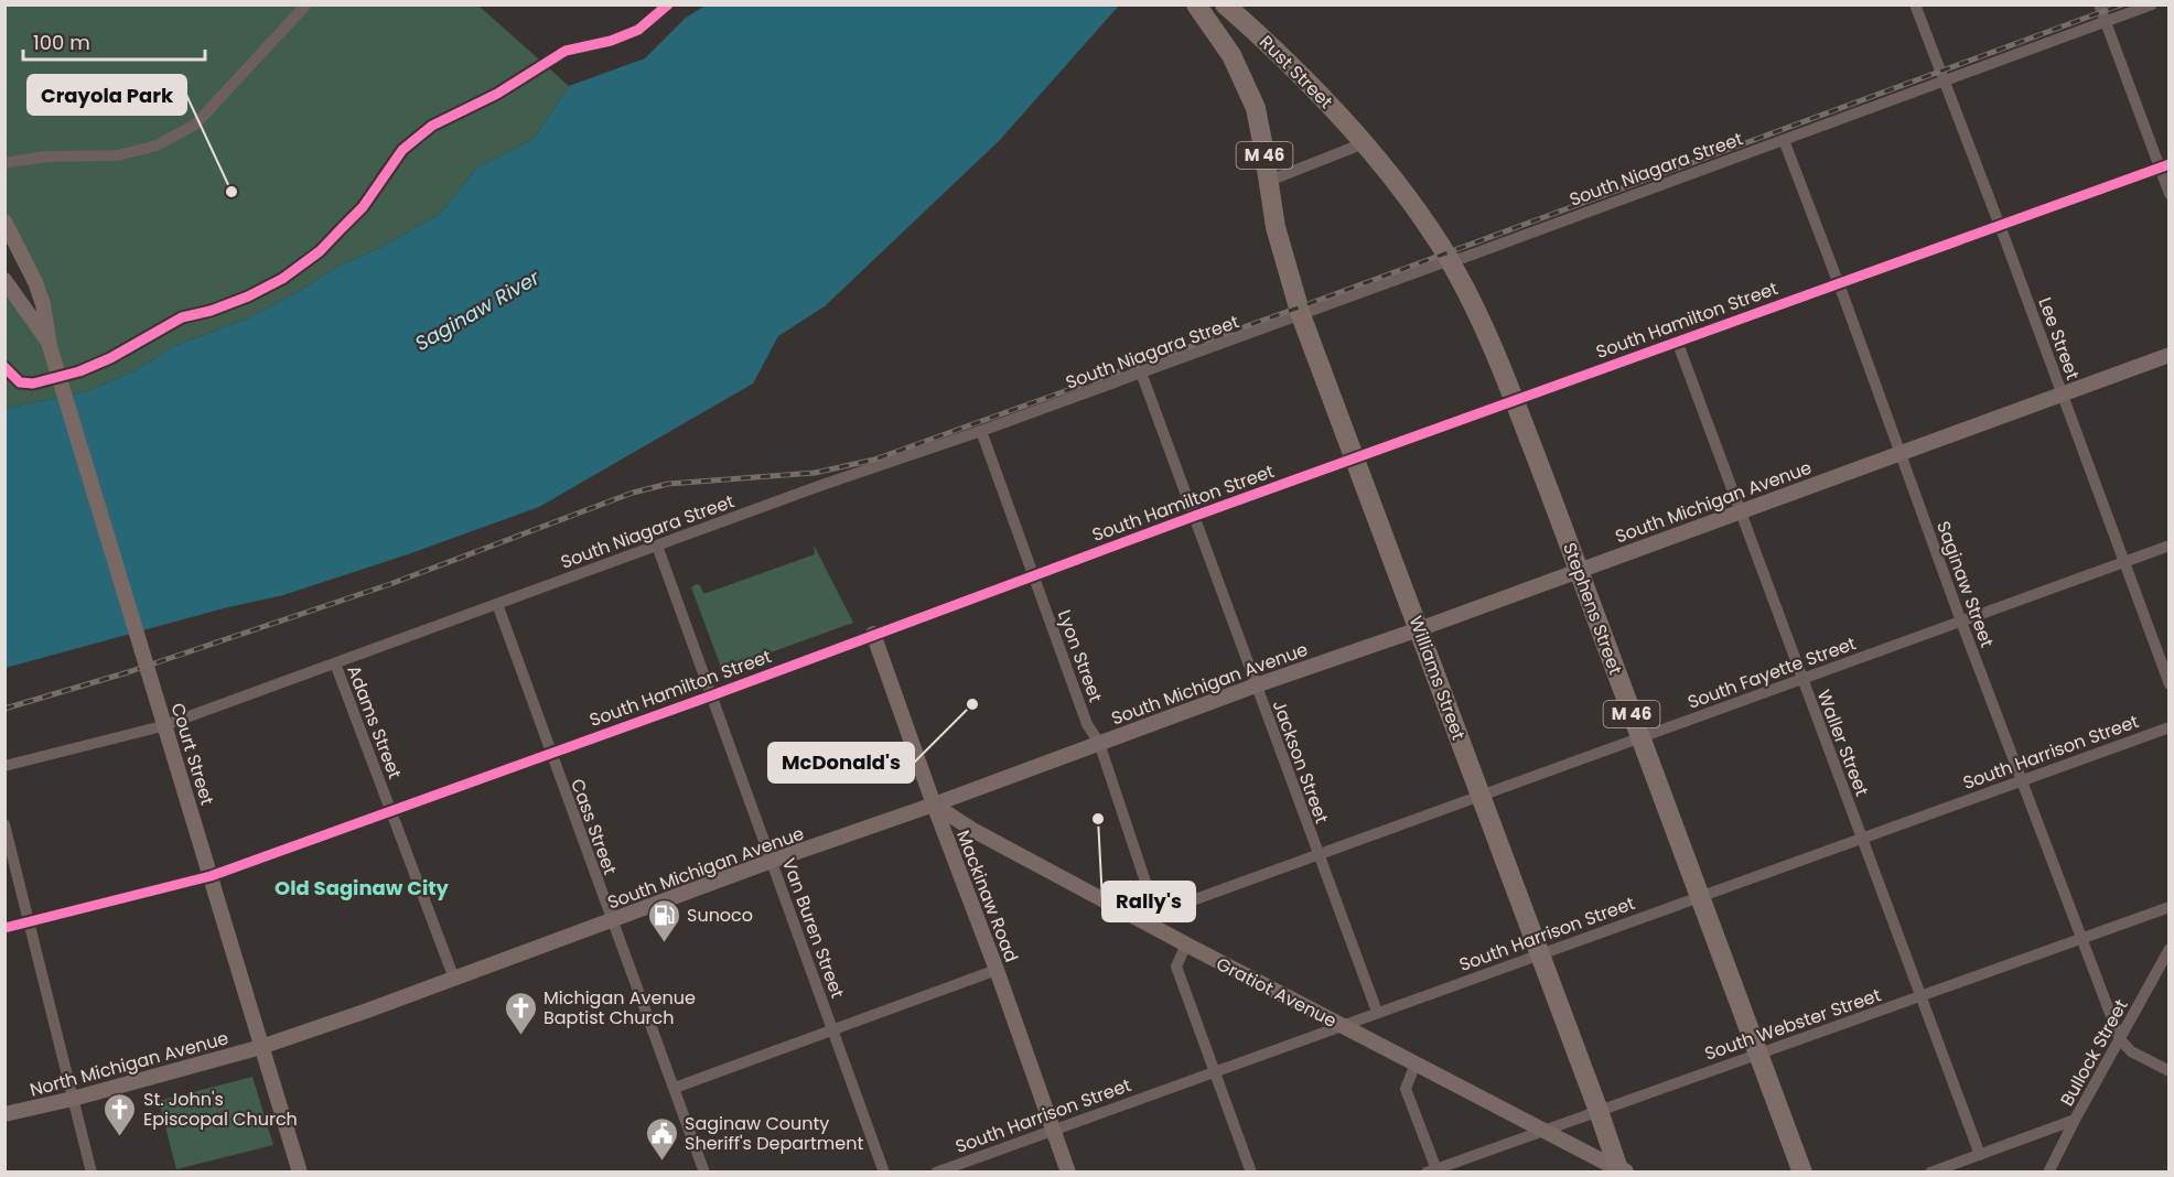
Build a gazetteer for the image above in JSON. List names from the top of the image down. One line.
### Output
{"streets":{"highway":["Rust Street","M 46","Stephens Street","Williams Street"],"street":["South Niagara Street","South Hamilton Street","Lee Street","South Michigan Avenue","Saginaw Street","Lyon Street","South Fayette Street","Adams Street","Waller Street","South Harrison Street","Court Street","Jackson Street","Cass Street","Mackinaw Road","Van Buren Street","Gratiot Avenue","South Webster Street","Bullock Street","North Michigan Avenue"]},"crossings":[["Rust Street","Stephens Street"],["South Niagara Street","Lee Street"],["South Niagara Street","Saginaw Street"],["South Niagara Street","Stephens Street"],["South Niagara Street","Lyon Street"],["South Niagara Street","Williams Street"],["South Niagara Street","Adams Street"],["South Niagara Street","Jackson Street"],["South Niagara Street","Cass Street"],["South Niagara Street","Van Buren Street"],["South Hamilton Street","Lee Street"],["South Hamilton Street","Saginaw Street"],["South Hamilton Street","Stephens Street"],["South Hamilton Street","Lyon Street"],["South Hamilton Street","Williams Street"],["South Hamilton Street","Adams Street"],["South Hamilton Street","Waller Street"],["South Hamilton Street","Court Street"],["South Hamilton Street","Jackson Street"],["South Hamilton Street","Cass Street"],["South Hamilton Street","Mackinaw Road"],["South Hamilton Street","Van Buren Street"],["Lee Street","South Michigan Avenue"],["Lee Street","South Fayette Street"],["South Michigan Avenue","Saginaw Street"],["South Michigan Avenue","Stephens Street"],["South Michigan Avenue","Lyon Street"],["South Michigan Avenue","Williams Street"],["South Michigan Avenue","Adams Street"],["South Michigan Avenue","Waller Street"],["South Michigan Avenue","Court Street"],["South Michigan Avenue","Jackson Street"],["South Michigan Avenue","Cass Street"],["South Michigan Avenue","Mackinaw Road"],["South Michigan Avenue","Van Buren Street"],["South Michigan Avenue","Gratiot Avenue"],["South Michigan Avenue","North Michigan Avenue"],["Saginaw Street","South Fayette Street"],["Saginaw Street","South Harrison Street"],["Saginaw Street","South Webster Street"],["Saginaw Street","Bullock Street"],["Stephens Street","South Fayette Street"],["Stephens Street","South Harrison Street"],["Stephens Street","South Webster Street"],["Lyon Street","South Fayette Street"],["South Fayette Street","Williams Street"],["South Fayette Street","Waller Street"],["South Fayette Street","Jackson Street"],["Williams Street","South Harrison Street"],["Williams Street","Gratiot Avenue"],["Williams Street","South Webster Street"],["Waller Street","South Harrison Street"],["Waller Street","South Webster Street"],["South Harrison Street","Jackson Street"],["South Harrison Street","Mackinaw Road"],["South Harrison Street","Gratiot Avenue"],["Court Street","North Michigan Avenue"],["Mackinaw Road","Gratiot Avenue"],["Gratiot Avenue","South Webster Street"]],"districts":["Old Saginaw City"],"water":["Saginaw River"],"places":{"other":["Crayola Park","McDonald's","Rally's"],"fuel station":["Sunoco"],"church":["Michigan Avenue Baptist Church","St. John's Episcopal Church"],"public building":["Saginaw County Sheriff's Department"]},"scale_bar":"100 m"}
